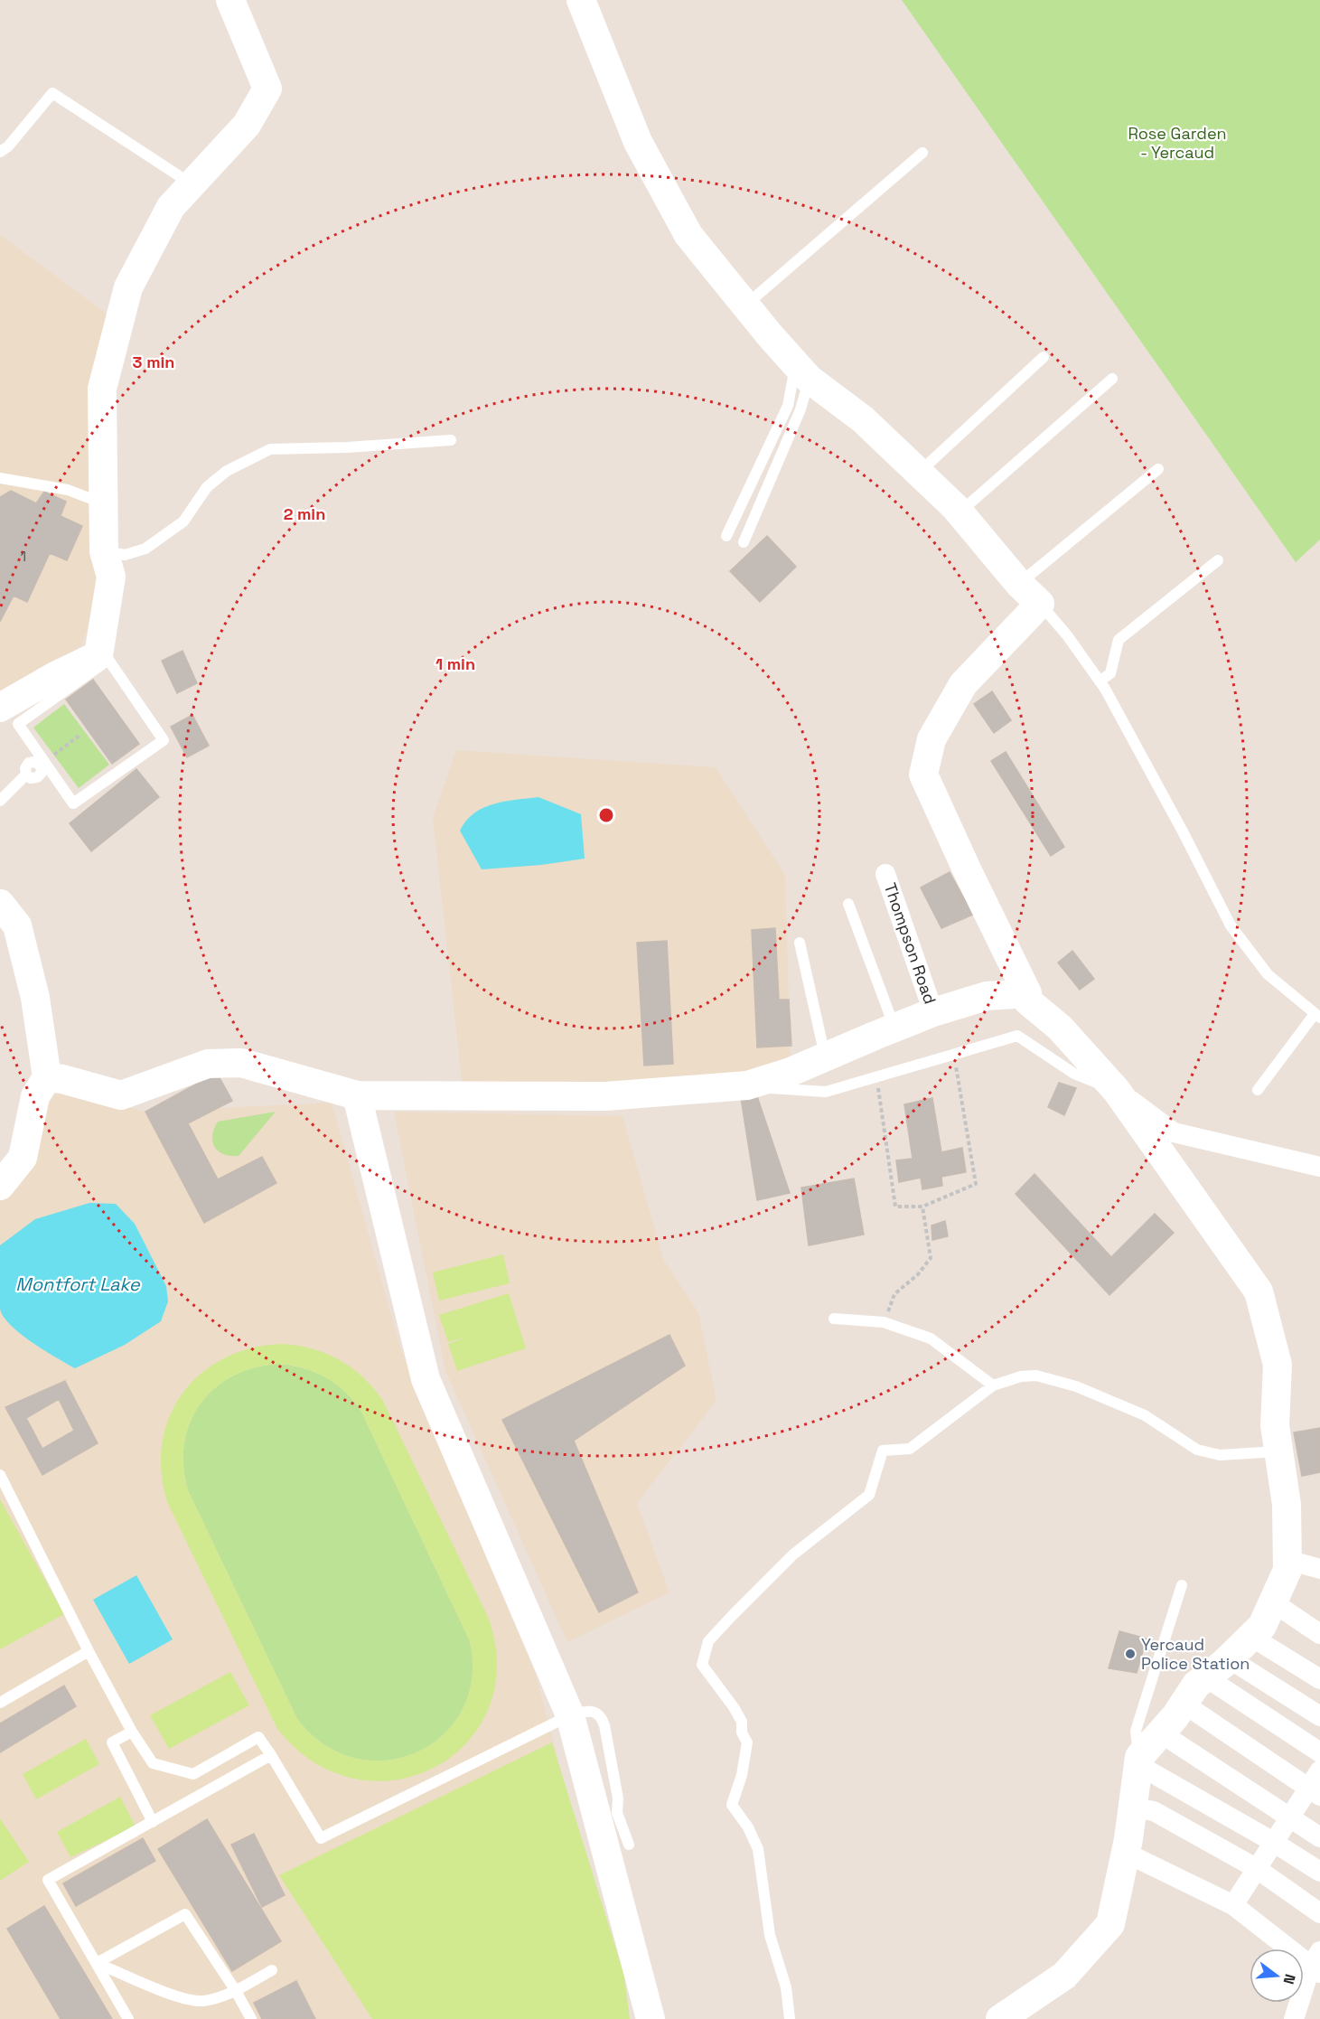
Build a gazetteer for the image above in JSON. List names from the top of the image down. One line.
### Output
{"streets":{"street":["Thompson Road"]},"water":["Montfort Lake"],"parks":["Rose Garden - Yercaud"],"places":["Yercaud Police Station"],"house_numbers":["1"],"north":"right","rings":["3 min","2 min","1 min"]}
